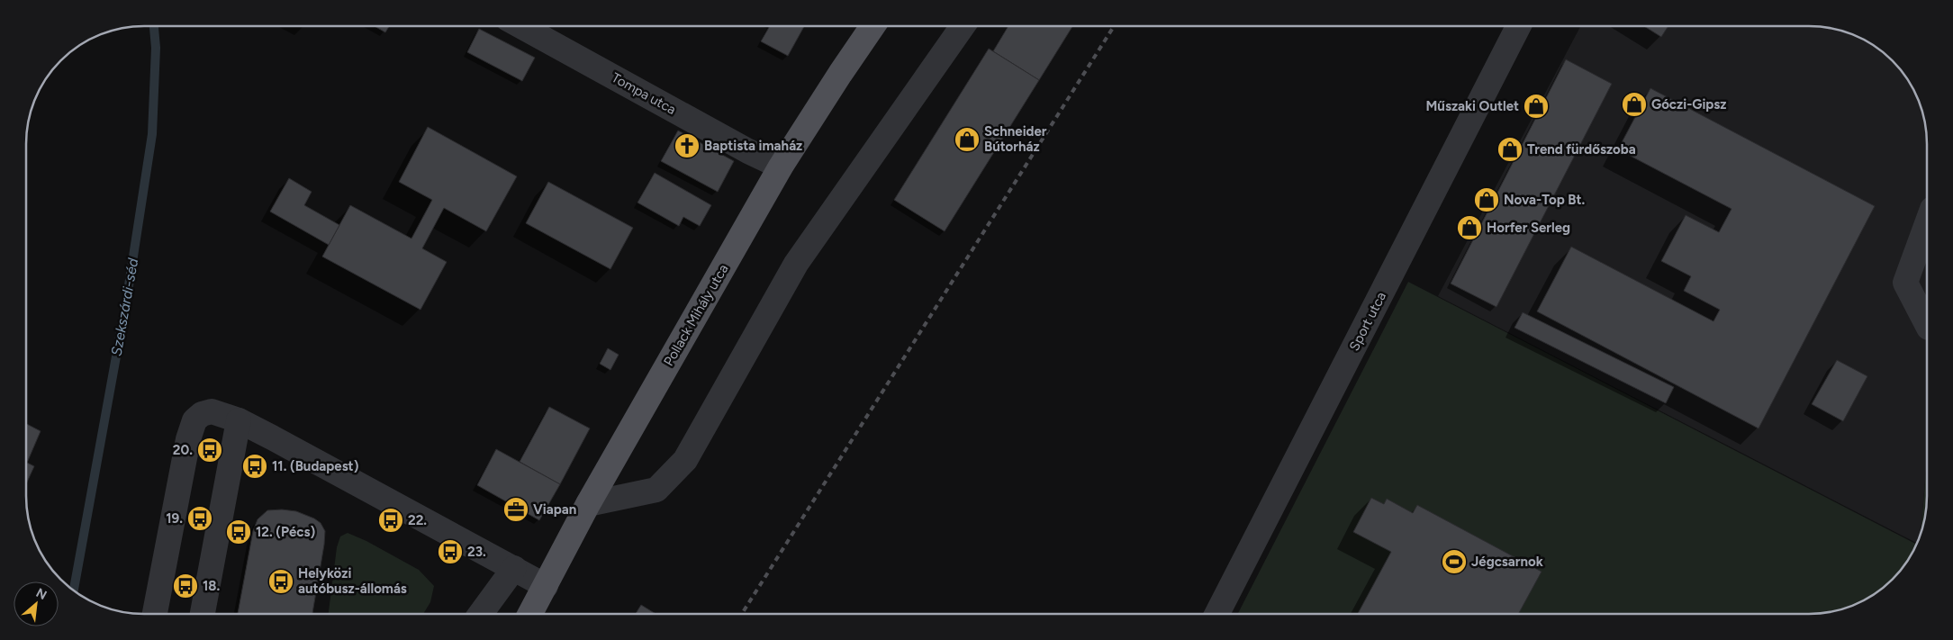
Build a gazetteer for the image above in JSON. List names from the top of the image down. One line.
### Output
{"streets":{"main road":["Pollack Mihály utca"],"street":["Tompa utca","Sport utca"]},"crossings":[["Tompa utca","Pollack Mihály utca"]],"water":["Szekszárdi-séd"],"places":{"shop":["Góczi-Gipsz","Műszaki Outlet","Schneider Bútorház","Trend fürdőszoba","Nova-Top Bt.","Horfer Serleg"],"church":["Baptista imaház"],"bus stop":["20.","11. (Budapest)","19.","22.","12. (Pécs)","23.","Helyközi autóbusz-állomás","18."],"office":["Viapan"],"sports":["Jégcsarnok"]},"north":"top right"}
